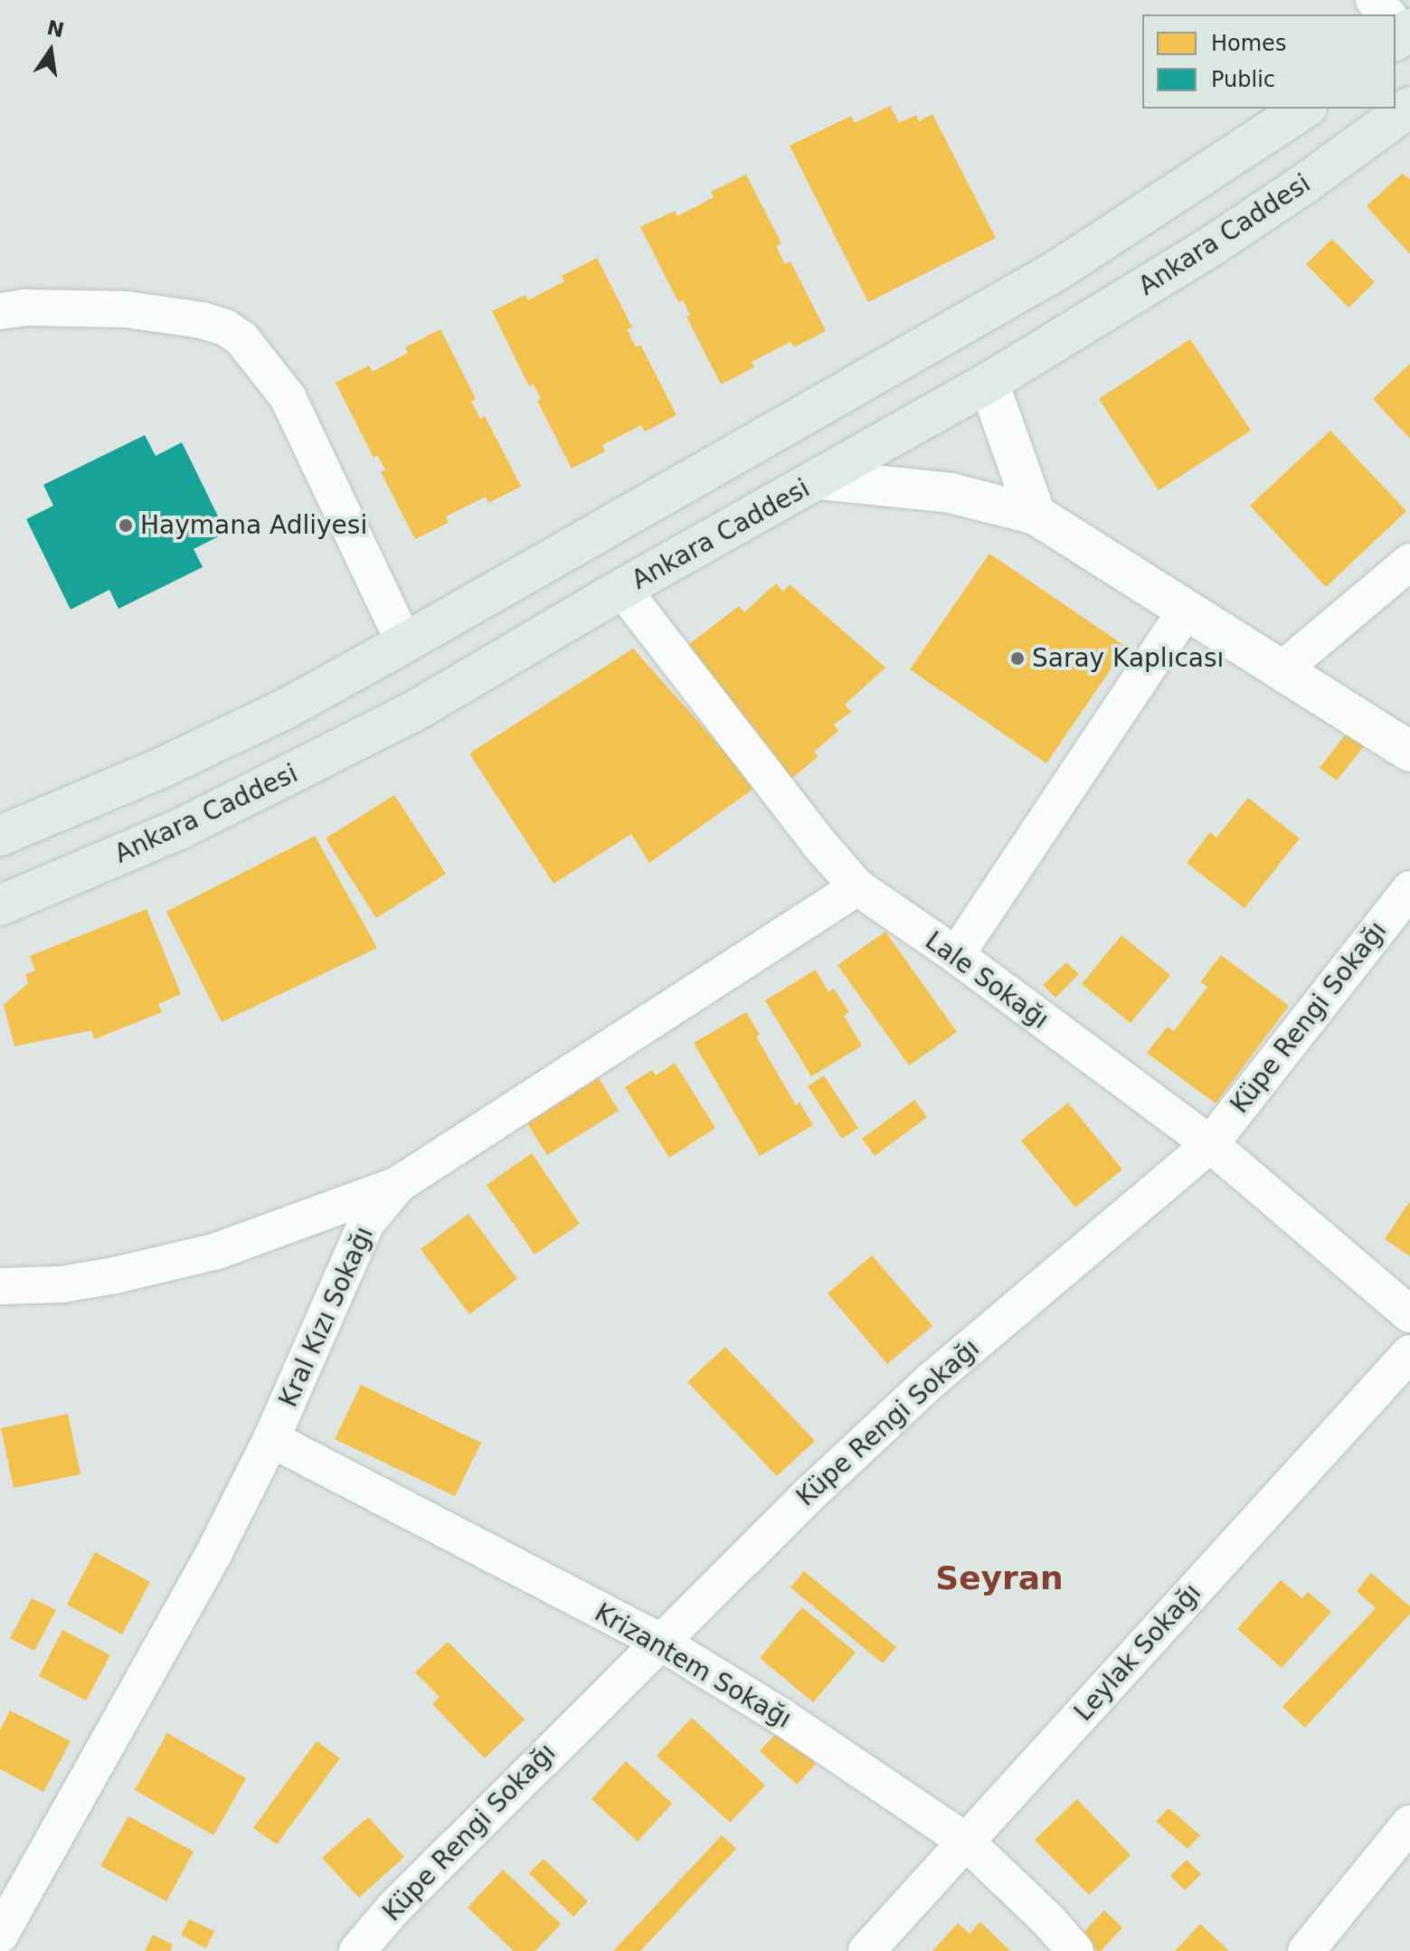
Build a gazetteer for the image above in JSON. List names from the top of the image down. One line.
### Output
{"streets":{"main road":["Ankara Caddesi"],"street":["Lale Sokağı","Küpe Rengi Sokağı","Kral Kızı Sokağı","Leylak Sokağı","Krizantem Sokağı"]},"crossings":[["Ankara Caddesi","Lale Sokağı"],["Lale Sokağı","Küpe Rengi Sokağı"],["Lale Sokağı","Kral Kızı Sokağı"],["Küpe Rengi Sokağı","Krizantem Sokağı"],["Kral Kızı Sokağı","Krizantem Sokağı"],["Leylak Sokağı","Krizantem Sokağı"]],"districts":["Seyran"],"places":["Haymana Adliyesi","Saray Kaplıcası"],"legend":["Homes","Public"],"north":"top"}
